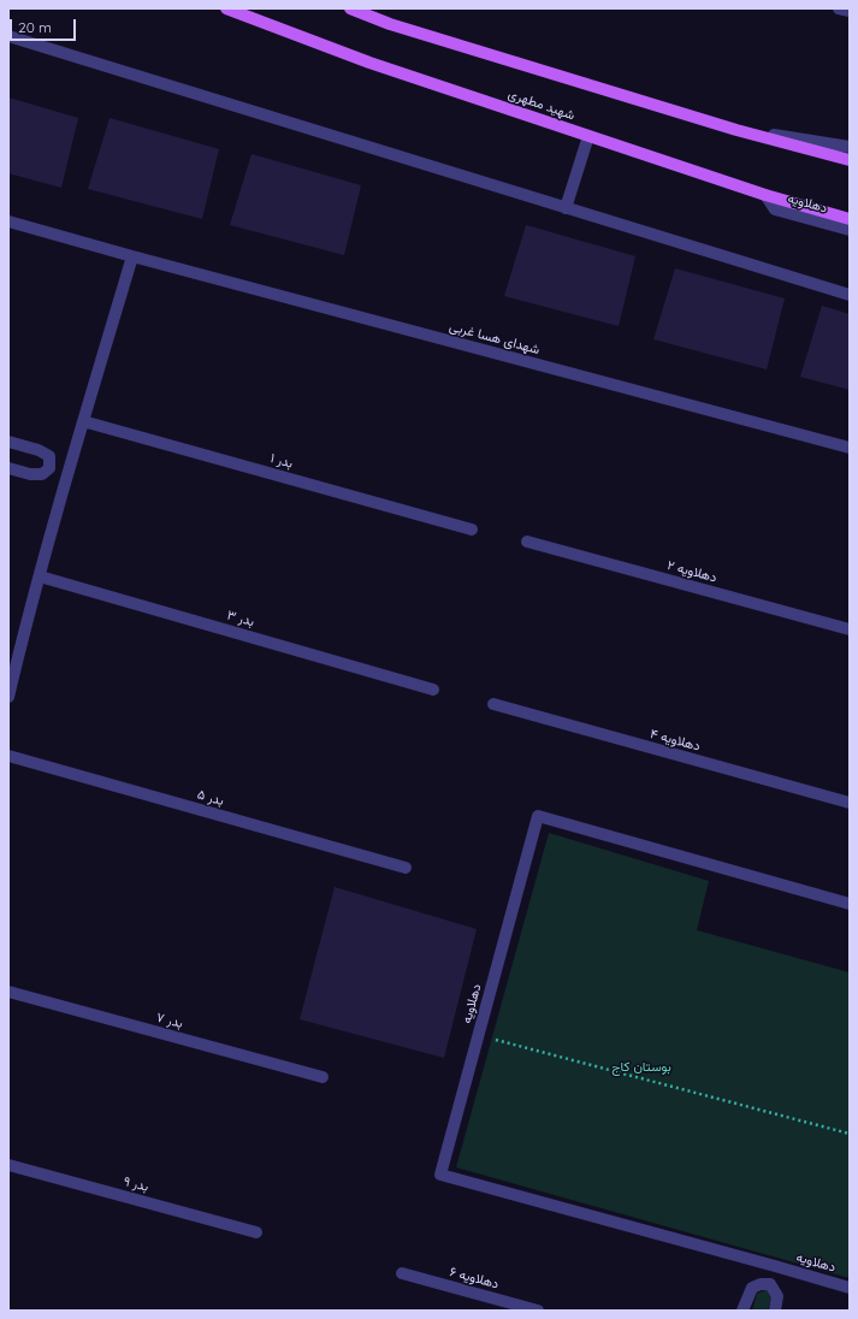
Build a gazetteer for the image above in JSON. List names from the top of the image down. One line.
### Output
{"streets":{"main road":["شهید مطهری"],"street":["دهلاویه","شهدای هسا غربی","بدر ۱","دهلاویه ۲","بدر ۳","دهلاویه ۴","بدر ۵","بدر ۷","بدر ۹","دهلاویه ۶"]},"crossings":[["شهید مطهری","دهلاویه"]],"parks":["بوستان کاج"],"scale_bar":"20 m"}
